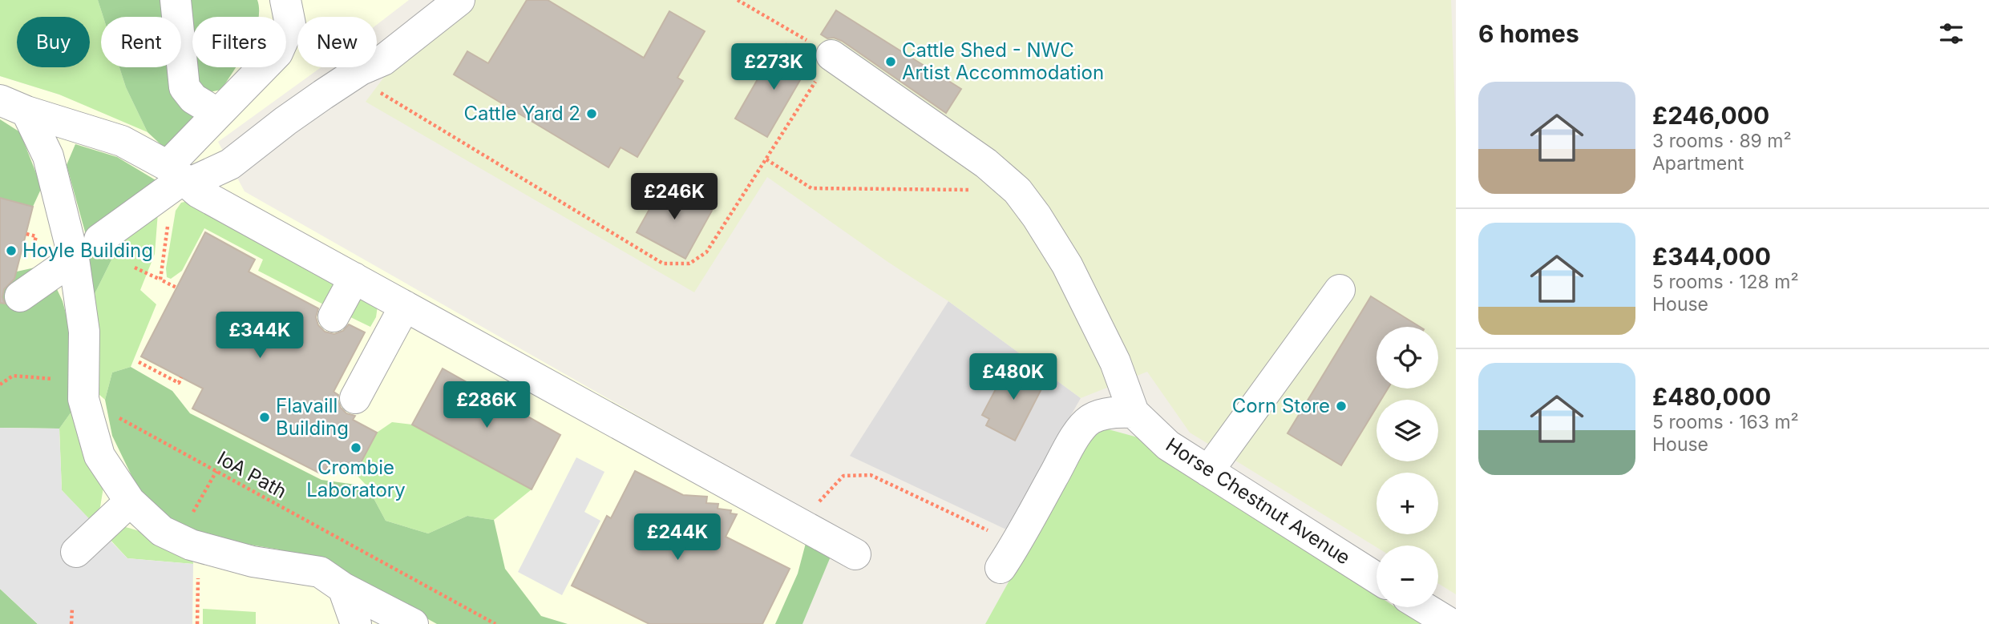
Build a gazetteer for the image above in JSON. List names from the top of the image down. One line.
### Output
{"streets":{"lane":["Horse Chestnut Avenue"],"path":["IoA Path"]},"places":["Cattle Shed - NWC Artist Accommodation","Cattle Yard 2","Hoyle Building","Corn Store","Flavaill Building","Crombie Laboratory"],"page":{"heading":"6 homes","chip":["Buy","Rent","Filters","New"],"price":["£273K","£246K","£344K","£480K","£286K","£244K"],"list":[{"name":"£246,000","note":"3 rooms · 89 m² · Apartment"},{"name":"£344,000","note":"5 rooms · 128 m² · House"},{"name":"£480,000","note":"5 rooms · 163 m² · House"}],"map_buttons":["+","−"]}}
